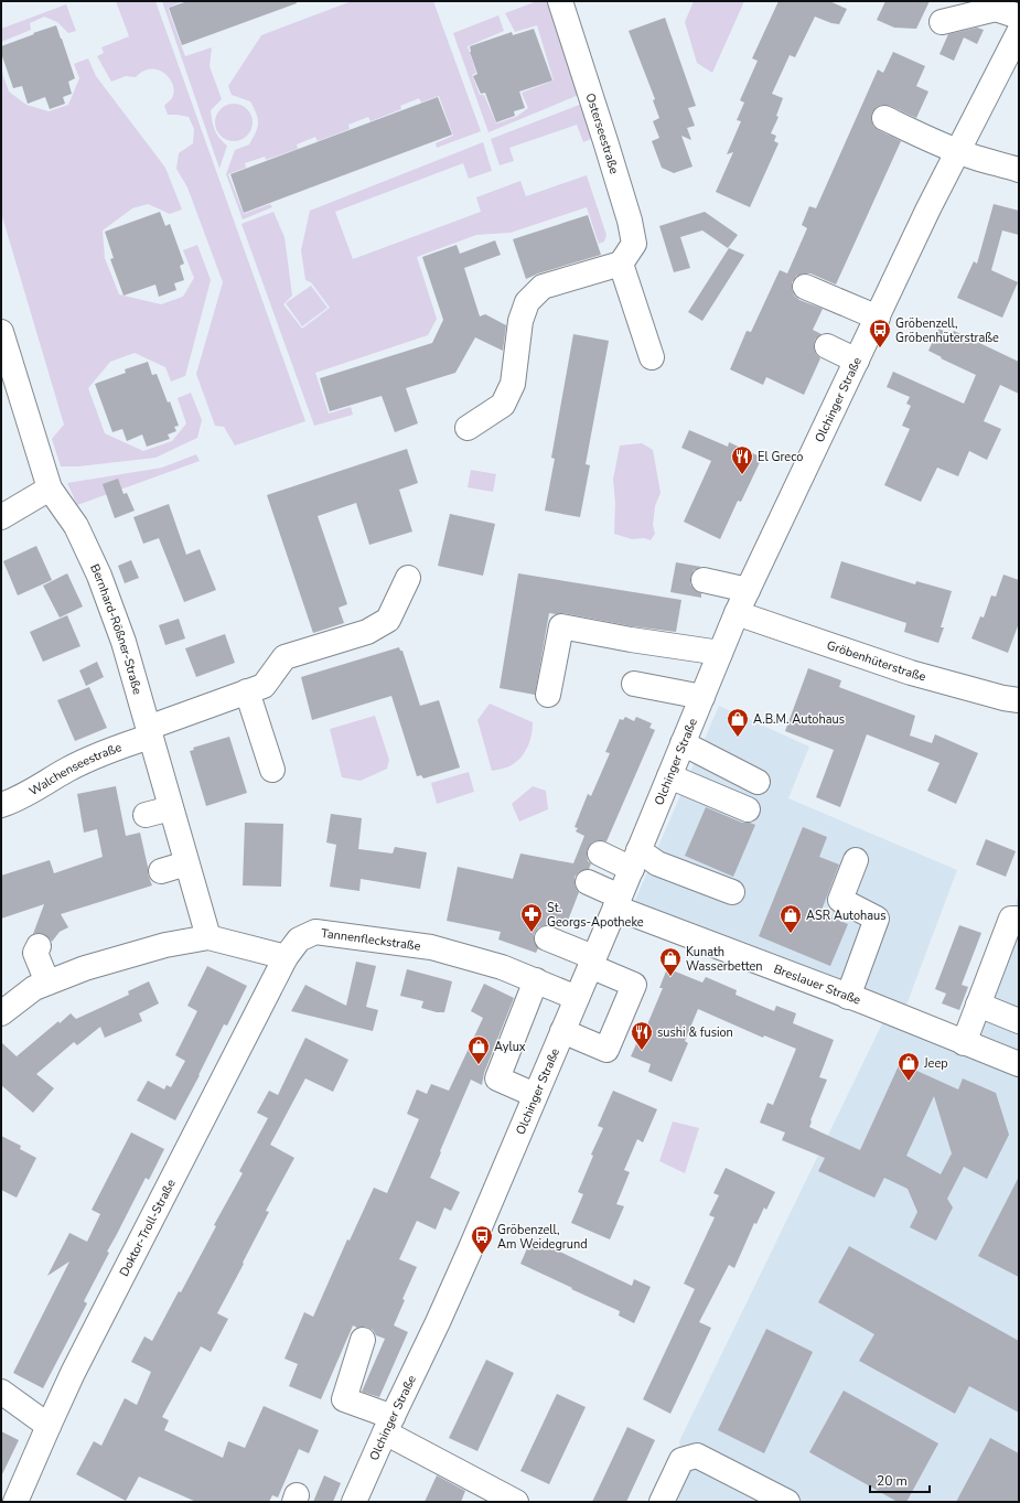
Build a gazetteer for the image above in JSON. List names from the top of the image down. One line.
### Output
{"streets":{"street":["Osterseestraße","Olchinger Straße","Bernhard-Rößner-Straße","Gröbenhüterstraße","Walchenseestraße","Tannenfleckstraße","Breslauer Straße","Doktor-Troll-Straße"]},"crossings":[["Olchinger Straße","Gröbenhüterstraße"],["Olchinger Straße","Tannenfleckstraße"],["Olchinger Straße","Breslauer Straße"],["Bernhard-Rößner-Straße","Walchenseestraße"],["Tannenfleckstraße","Doktor-Troll-Straße"]],"places":{"bus stop":["Gröbenzell, Gröbenhüterstraße","Gröbenzell, Am Weidegrund"],"restaurant":["El Greco","sushi & fusion"],"shop":["A.B.M. Autohaus","ASR Autohaus","Kunath Wasserbetten","Aylux","Jeep"],"pharmacy":["St. Georgs-Apotheke"]},"scale_bar":"20 m"}
